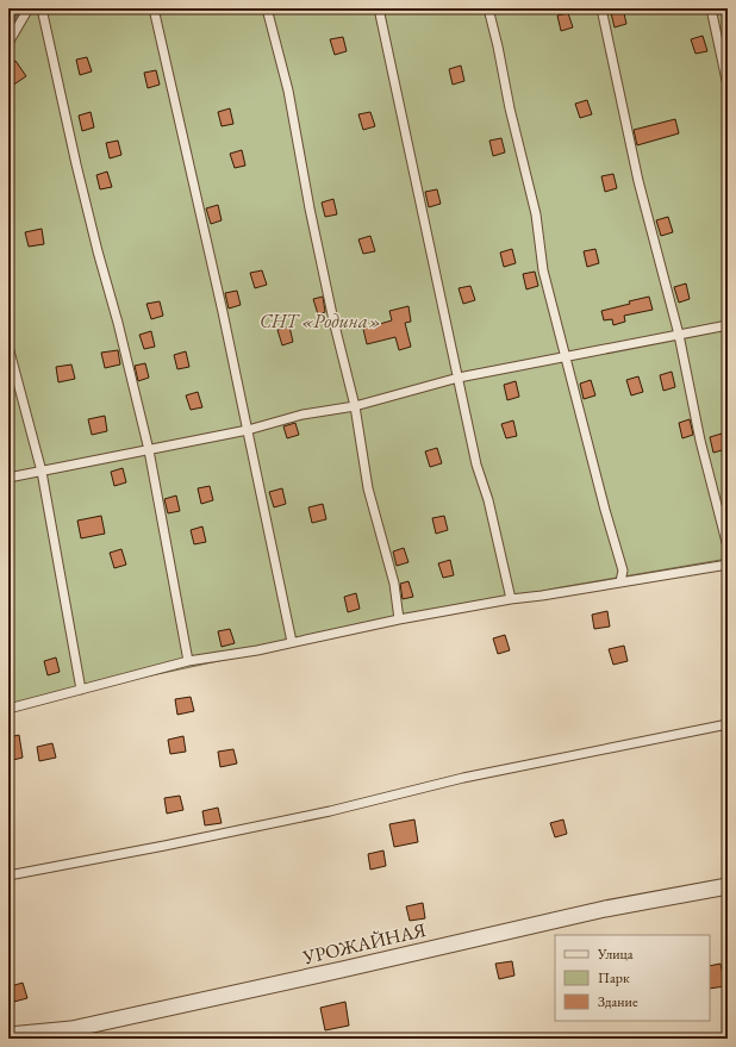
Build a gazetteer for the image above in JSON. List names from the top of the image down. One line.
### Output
{"streets":{"street":["УРОЖАЙНАЯ"]},"parks":["СНТ «Родина»"],"legend":["Улица","Парк","Здание"]}
